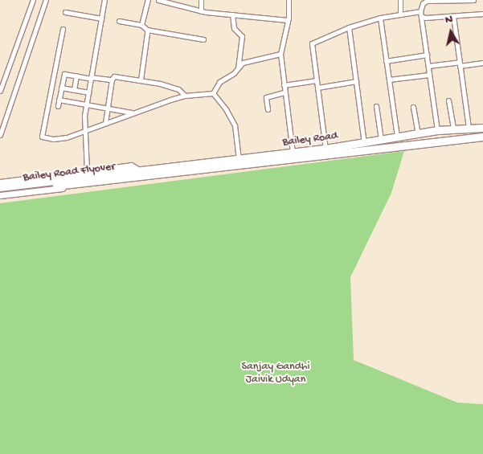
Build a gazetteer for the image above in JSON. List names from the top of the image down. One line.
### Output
{"streets":{"highway":["Bailey Road","Bailey Road Flyover"]},"crossings":[["Bailey Road","Bailey Road Flyover"]],"parks":["Sanjay Gandhi Jaivik Udyan"],"north":"top"}
